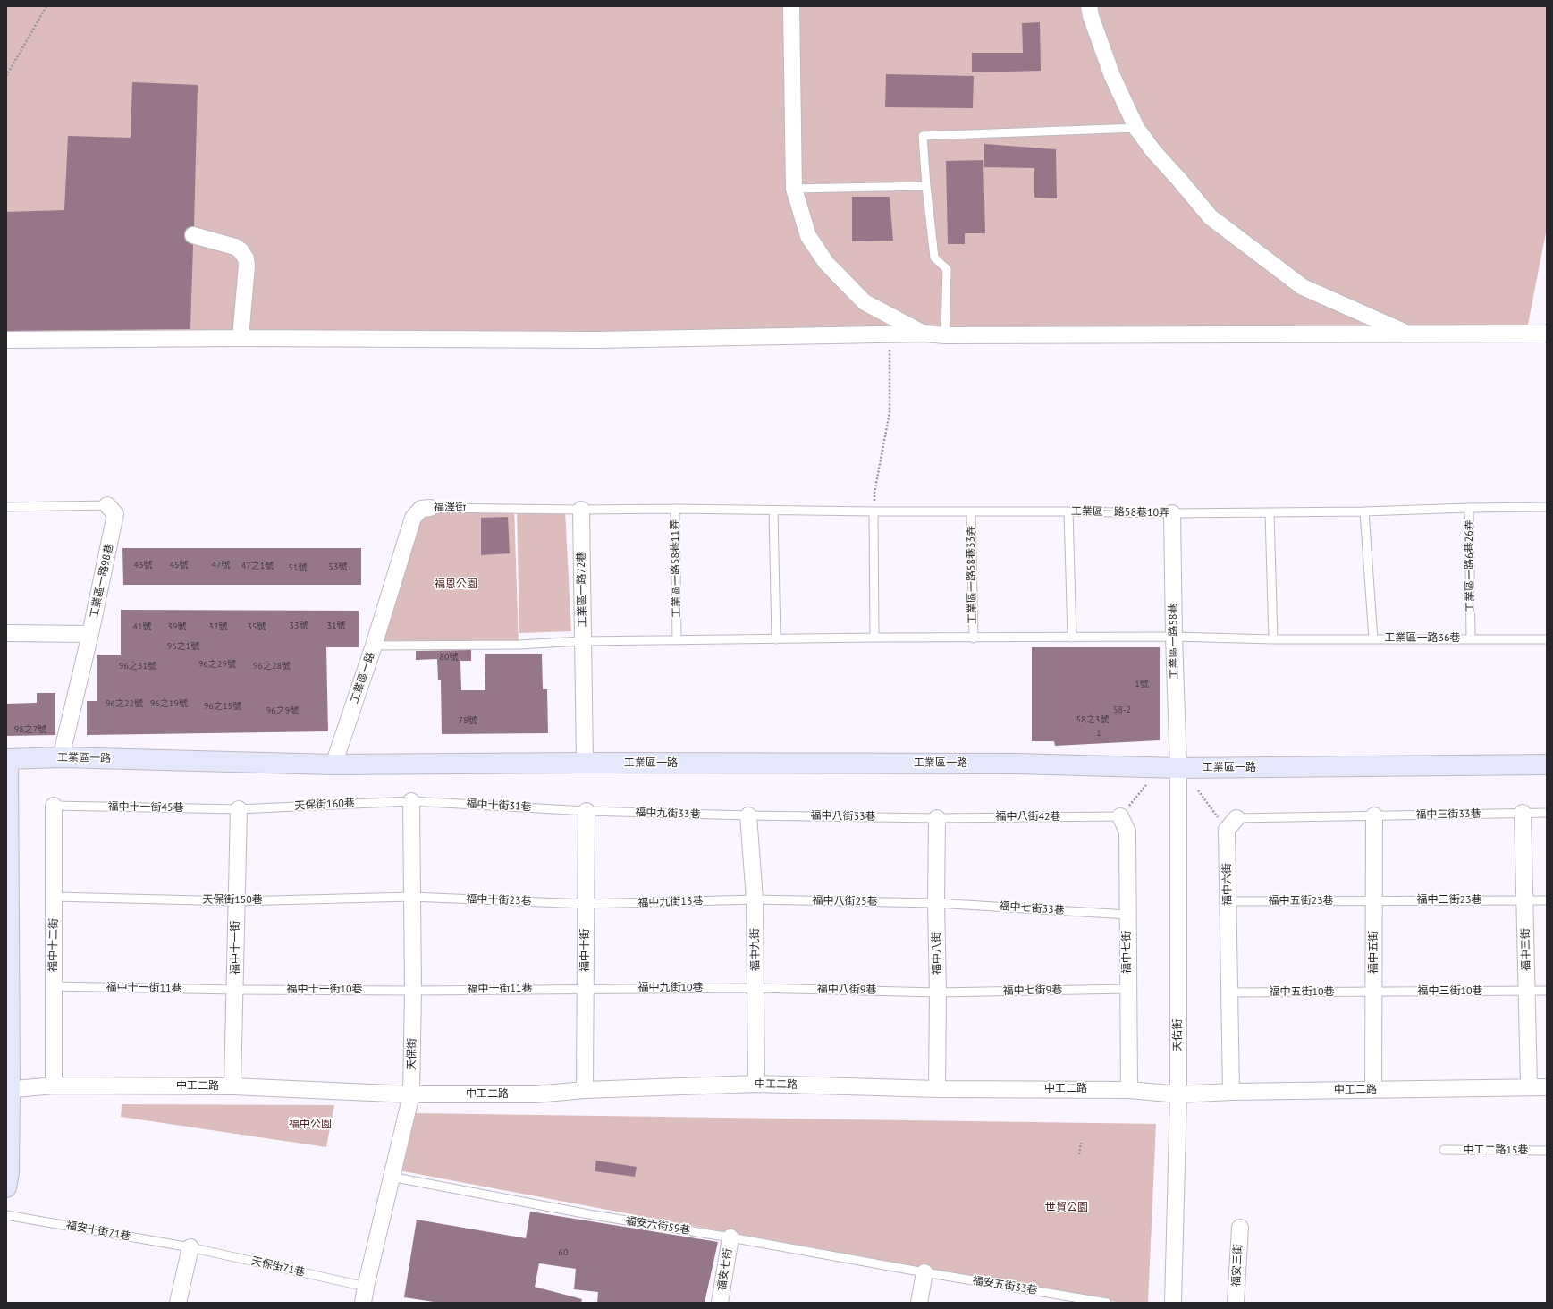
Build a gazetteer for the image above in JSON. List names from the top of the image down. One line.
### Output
{"streets":{"street":["福澤街","工業區一路98巷","工業區一路72巷","工業區一路58巷","工業區一路","福中六街","福中十二街","福中十一街","福中九街","福中三街","福中十街","福中七街","福中五街","福中八街","天佑街","天保街","中工二路","福安三街","福安七街"],"lane":["工業區一路58巷10弄","工業區一路6巷26弄","工業區一路58巷11弄","工業區一路58巷33弄","工業區一路36巷","天保街160巷","福中十街31巷","福中十一街45巷","福中九街33巷","福中三街33巷","福中八街33巷","福中八街42巷","天保街150巷","福中十街23巷","福中三街23巷","福中八街25巷","福中五街23巷","福中九街13巷","福中七街33巷","福中十一街11巷","福中九街10巷","福中十街11巷","福中十一街10巷","福中八街9巷","福中七街9巷","福中三街10巷","福中五街10巷","中工二路15巷","福安六街59巷","福安十街71巷","天保街71巷","福安五街33巷"]},"crossings":[["福澤街","工業區一路72巷"],["福澤街","工業區一路"],["工業區一路58巷10弄","工業區一路6巷26弄"],["工業區一路58巷10弄","工業區一路58巷11弄"],["工業區一路58巷10弄","工業區一路58巷33弄"],["工業區一路58巷10弄","工業區一路58巷"],["工業區一路6巷26弄","工業區一路36巷"],["工業區一路58巷11弄","工業區一路58巷33弄"],["工業區一路98巷","工業區一路"],["工業區一路72巷","工業區一路"],["工業區一路58巷","工業區一路"],["工業區一路58巷","天佑街"],["工業區一路","天佑街"],["天保街160巷","福中十街31巷"],["天保街160巷","福中十一街45巷"],["天保街160巷","福中十一街"],["天保街160巷","天保街"],["福中十街31巷","福中九街33巷"],["福中十街31巷","福中十街"],["福中十街31巷","天保街"],["福中十一街45巷","福中十二街"],["福中十一街45巷","福中十一街"],["福中九街33巷","福中八街33巷"],["福中九街33巷","福中九街"],["福中九街33巷","福中十街"],["福中三街33巷","福中三街"],["福中三街33巷","福中五街"],["福中八街33巷","福中八街42巷"],["福中八街33巷","福中九街"],["福中八街33巷","福中八街"],["福中八街42巷","福中七街"],["福中八街42巷","福中八街"],["福中六街","福中五街23巷"],["福中六街","福中五街10巷"],["福中六街","中工二路"],["天保街150巷","福中十街23巷"],["天保街150巷","福中十二街"],["天保街150巷","福中十一街"],["天保街150巷","天保街"],["福中十街23巷","福中九街13巷"],["福中十街23巷","福中十街"],["福中十街23巷","天保街"],["福中三街23巷","福中五街23巷"],["福中三街23巷","福中三街"],["福中三街23巷","福中五街"],["福中八街25巷","福中九街13巷"],["福中八街25巷","福中七街33巷"],["福中八街25巷","福中九街"],["福中八街25巷","福中八街"],["福中五街23巷","福中五街"],["福中九街13巷","福中九街"],["福中九街13巷","福中十街"],["福中七街33巷","福中七街"],["福中七街33巷","福中八街"],["福中十二街","福中十一街11巷"],["福中十二街","中工二路"],["福中十一街","福中十一街11巷"],["福中十一街","福中十一街10巷"],["福中十一街","中工二路"],["福中九街","福中九街10巷"],["福中九街","福中八街9巷"],["福中九街","中工二路"],["福中三街","福中三街10巷"],["福中三街","中工二路"],["福中十街","福中九街10巷"],["福中十街","福中十街11巷"],["福中十街","中工二路"],["福中七街","福中七街9巷"],["福中七街","中工二路"],["福中五街","福中三街10巷"],["福中五街","福中五街10巷"],["福中五街","中工二路"],["福中八街","福中八街9巷"],["福中八街","福中七街9巷"],["福中八街","中工二路"],["福中十一街11巷","福中十一街10巷"],["福中九街10巷","福中十街11巷"],["福中九街10巷","福中八街9巷"],["福中十街11巷","福中十一街10巷"],["福中十街11巷","天保街"],["福中十一街10巷","天保街"],["福中八街9巷","福中七街9巷"],["福中三街10巷","福中五街10巷"],["天佑街","中工二路"],["天保街","中工二路"],["天保街","福安六街59巷"],["天保街","天保街71巷"],["福安六街59巷","福安七街"],["福安六街59巷","福安五街33巷"],["福安十街71巷","天保街71巷"]],"parks":["福恩公園","福中公園","世貿公園"],"house_numbers":["43號","45號","47號","47之1號","53號","51號","33號","31號","41號","39號","37號","35號","96之1號","80號","96之29號","96之31號","96之28號","1號","96之22號","96之19號","96之15號","58-2","96之9號","58之3號","78號","98之7號","1","60"]}
